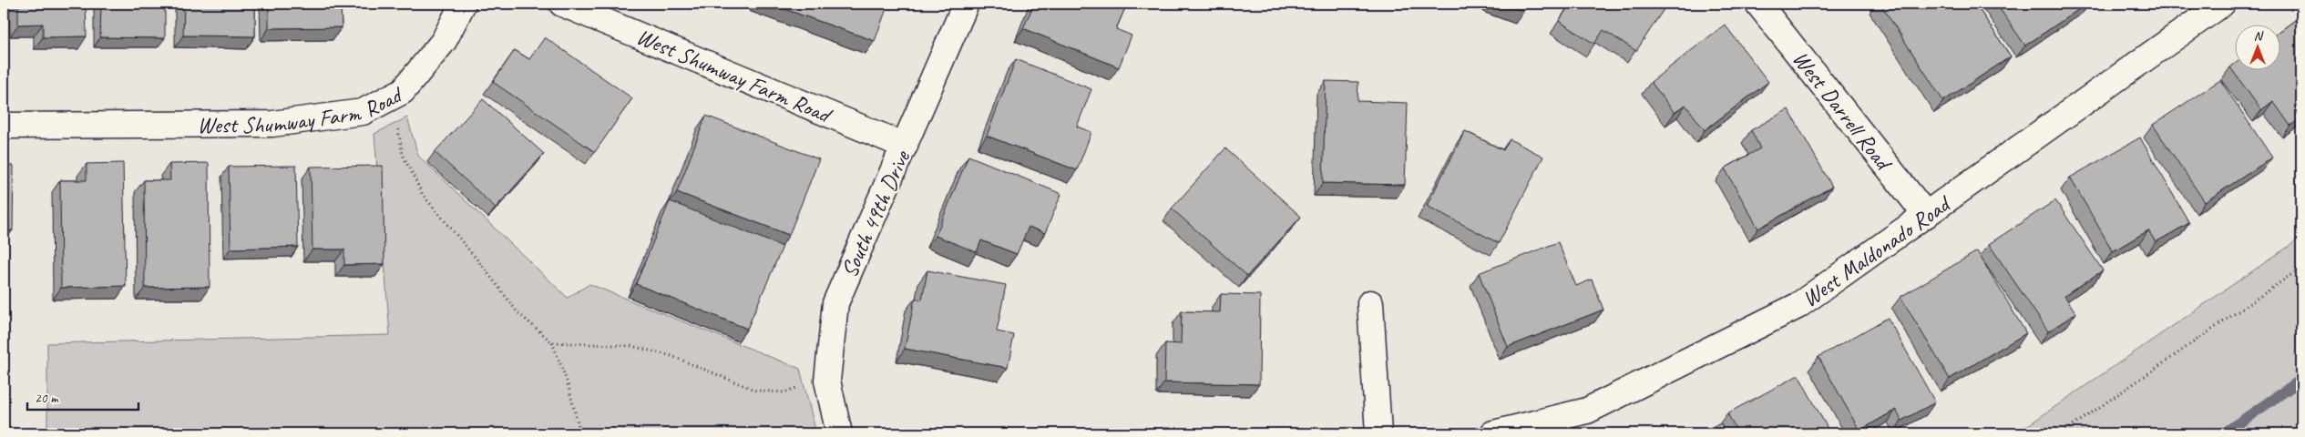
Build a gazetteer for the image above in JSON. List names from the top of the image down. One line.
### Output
{"streets":{"street":["West Shumway Farm Road","West Darrell Road","South 49th Drive","West Maldonado Road"]},"crossings":[["West Shumway Farm Road","South 49th Drive"],["West Darrell Road","West Maldonado Road"]],"scale_bar":"20 m","north":"top"}
